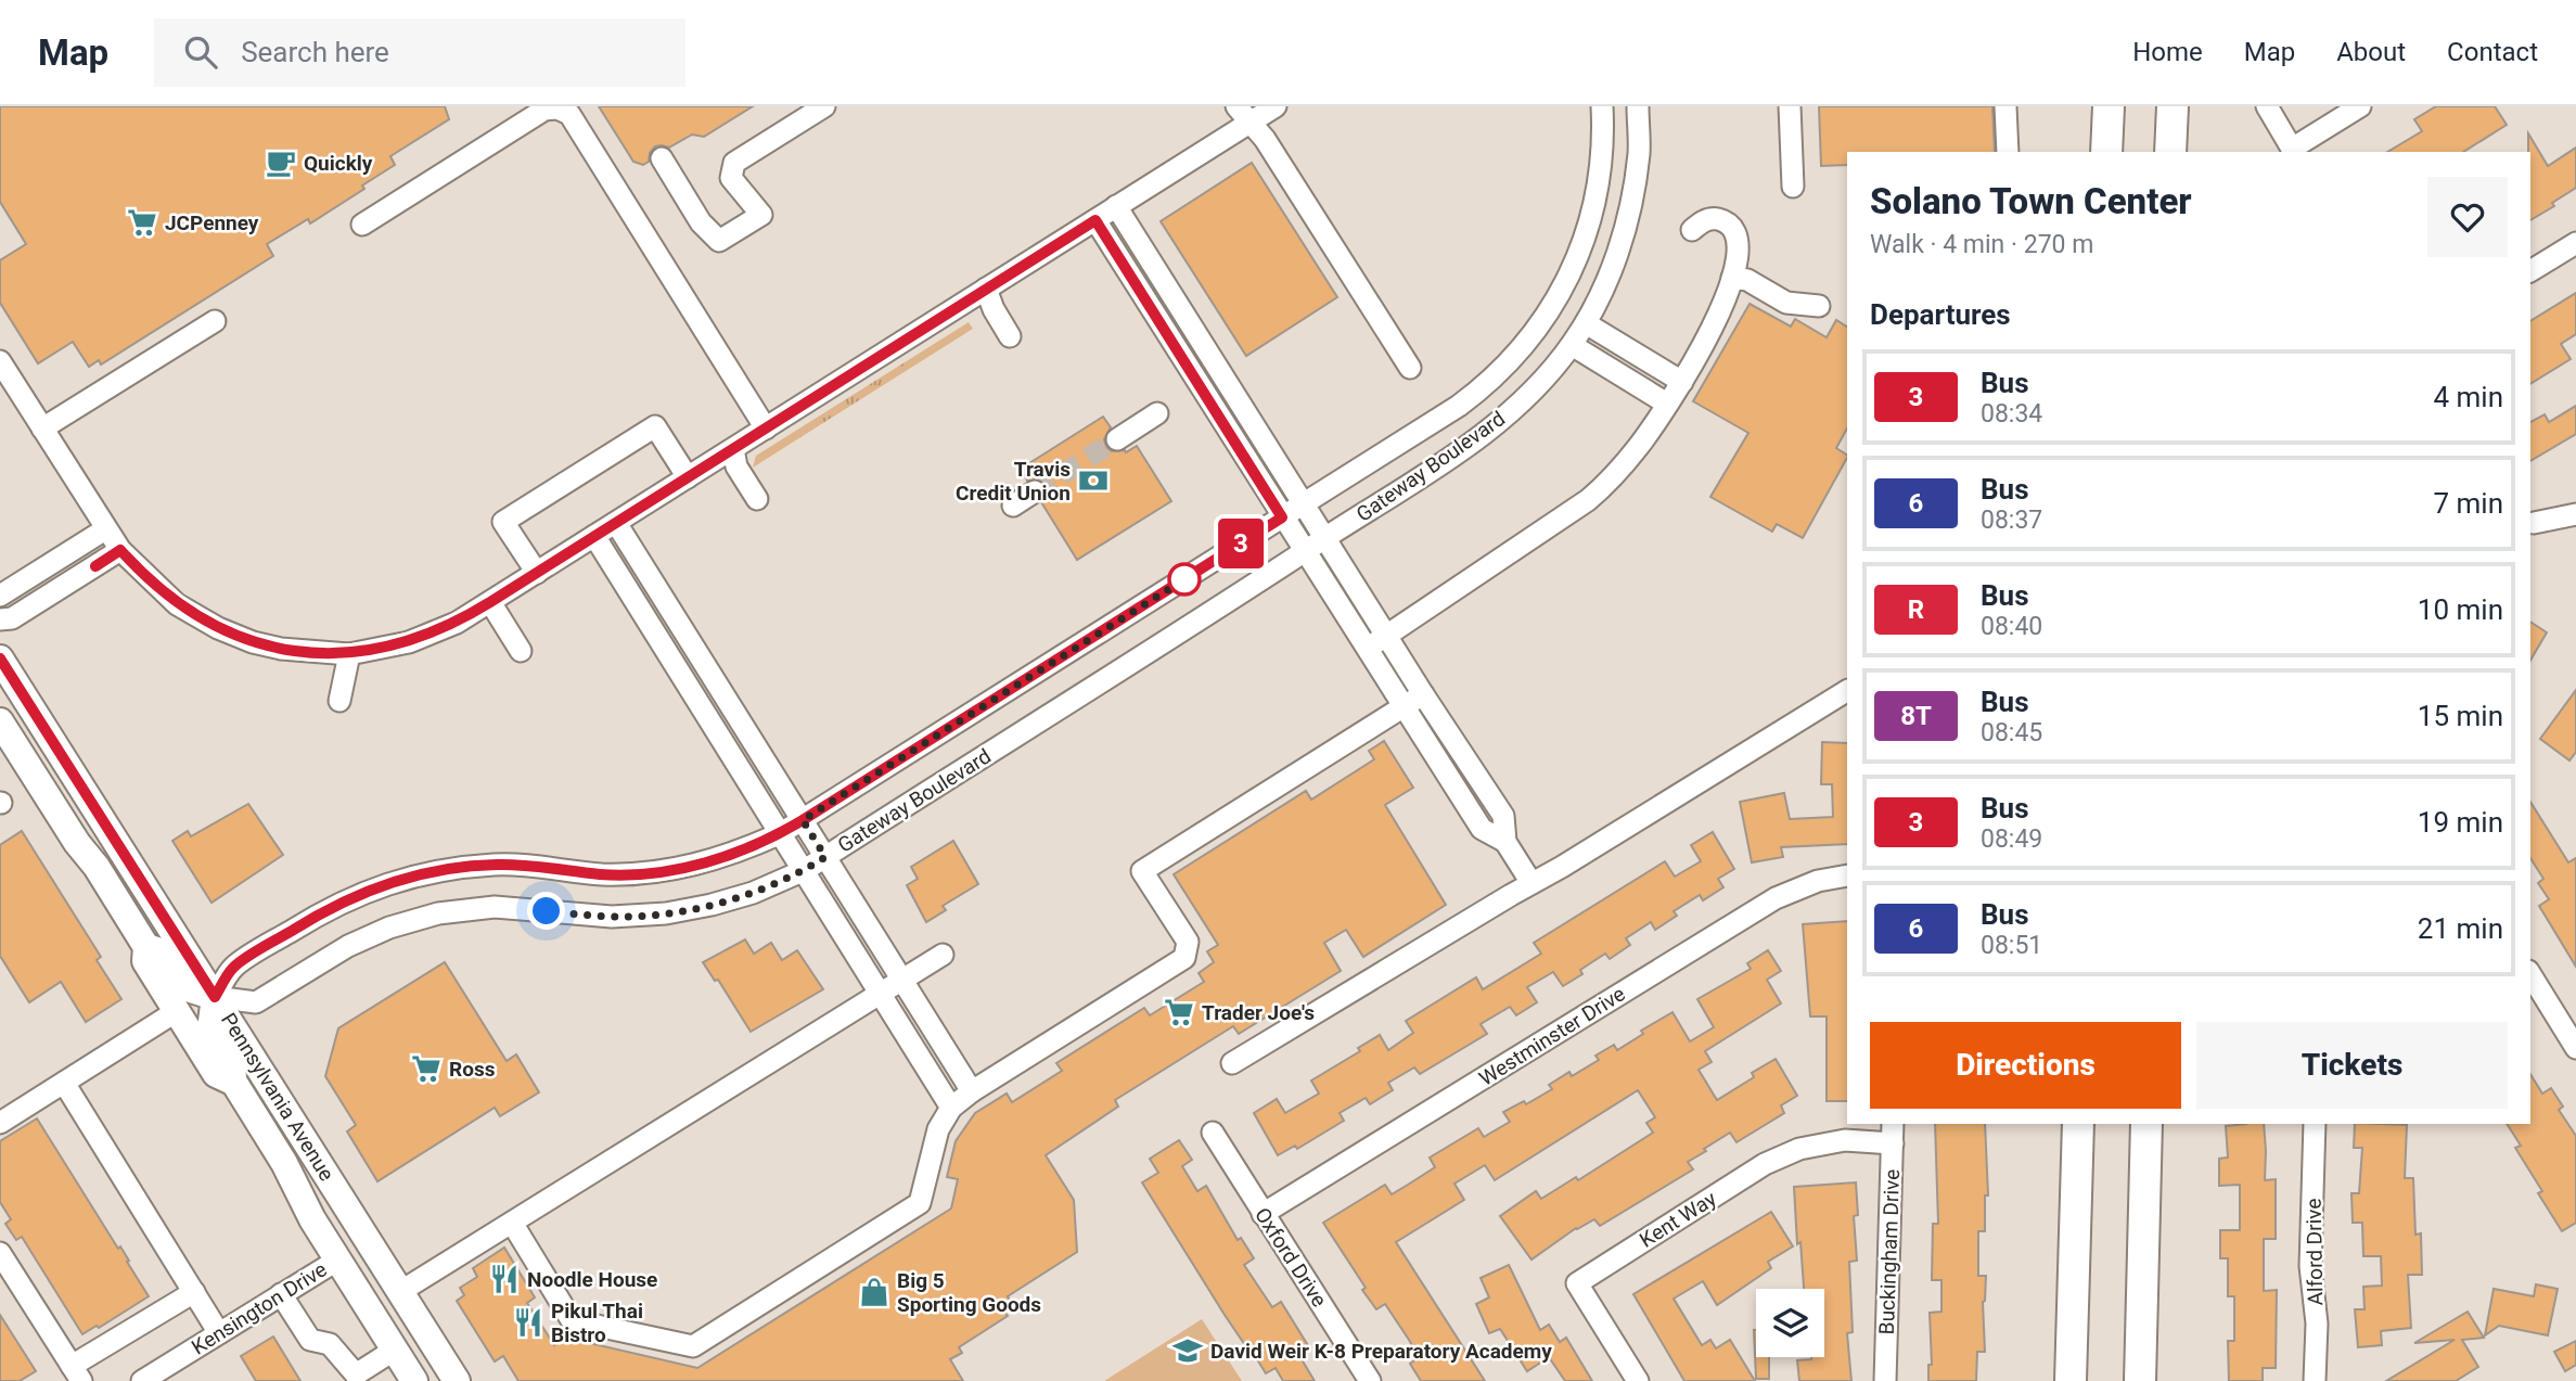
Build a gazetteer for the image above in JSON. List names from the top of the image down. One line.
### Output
{"streets":{"main road":["Pennsylvania Avenue"],"street":["Gateway Boulevard","Westminster Drive","Kent Way","Buckingham Drive","Alford Drive","Oxford Drive","Kensington Drive"]},"crossings":[["Gateway Boulevard","Pennsylvania Avenue"],["Westminster Drive","Oxford Drive"],["Pennsylvania Avenue","Kensington Drive"],["Kent Way","Buckingham Drive"]],"places":{"cafe":["Quickly"],"supermarket":["JCPenney","Trader Joe's","Ross"],"bank":["Travis Credit Union"],"restaurant":["Noodle House","Pikul Thai Bistro"],"shop":["Big 5 Sporting Goods"],"school or university":["David Weir K-8 Preparatory Academy"]},"lines":["bus line 3"],"page":{"header":"Map","search":"Search here","nav":["Home","Map","About","Contact"],"on_map":"3","heading":[["Solano Town Center","Walk · 4 min · 270 m"],"Departures"],"list":[{"mark":"3","name":"Bus","note":"08:34","value":"4 min"},{"mark":"6","name":"Bus","note":"08:37","value":"7 min"},{"mark":"R","name":"Bus","note":"08:40","value":"10 min"},{"mark":"8T","name":"Bus","note":"08:45","value":"15 min"},{"mark":"3","name":"Bus","note":"08:49","value":"19 min"},{"mark":"6","name":"Bus","note":"08:51","value":"21 min"}],"buttons":["Directions","Tickets"]}}
